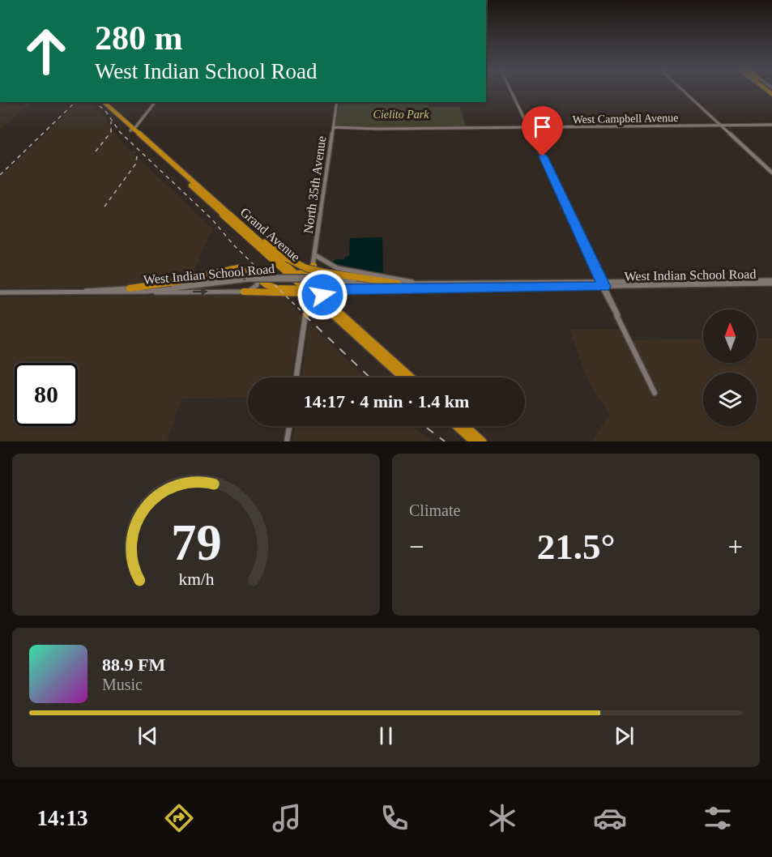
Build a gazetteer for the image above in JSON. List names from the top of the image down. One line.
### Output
{"streets":{"highway":["Grand Avenue"],"main road":["West Campbell Avenue","North 35th Avenue","West Indian School Road"]},"crossings":[["West Campbell Avenue","North 35th Avenue"],["North 35th Avenue","Grand Avenue"]],"parks":["Cielito Park"],"north":"top","page":{"turn":["280 m","West Indian School Road"],"limit":"80","trip":"14:17 · 4 min · 1.4 km","tile":"Climate","heat":["−","21.5°","+"],"song":["88.9 FM","Music"],"tabs":"14:13","gauge":["79","km/h"]}}
